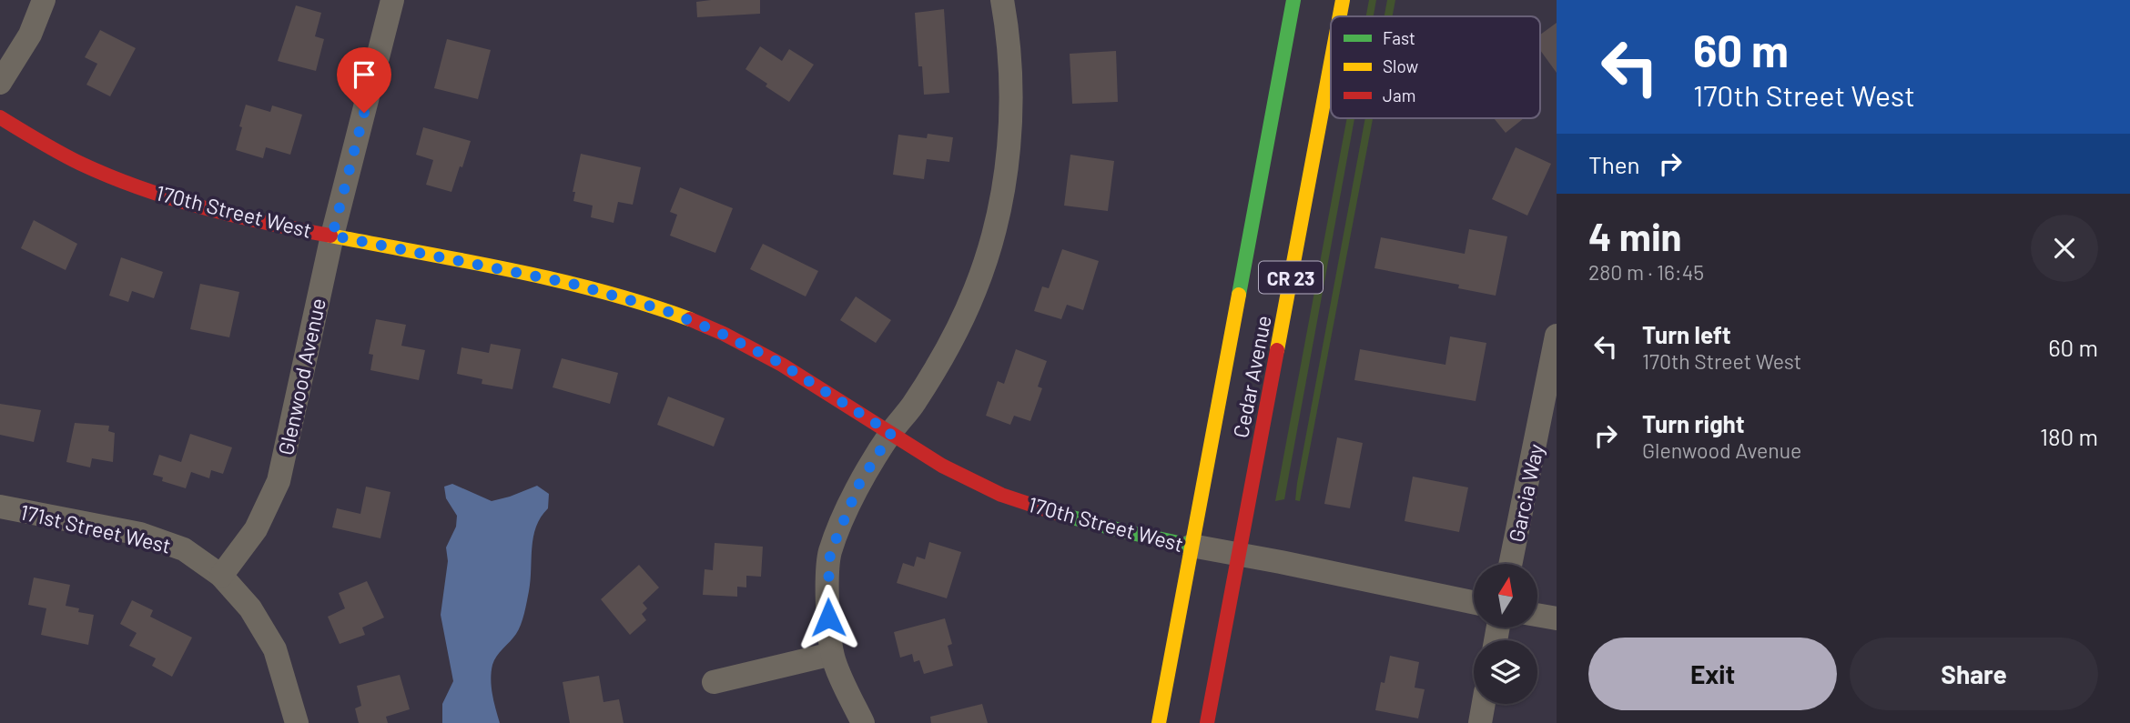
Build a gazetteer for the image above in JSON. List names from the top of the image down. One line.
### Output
{"streets":{"main road":["170th Street West","CR 23","Cedar Avenue"],"street":["Glenwood Avenue","Garcia Way","171st Street West"]},"crossings":[["170th Street West","Glenwood Avenue"],["170th Street West","Cedar Avenue"],["Glenwood Avenue","171st Street West"]],"legend":["Fast","Slow","Jam"],"north":"top","page":{"turn":["60 m","170th Street West"],"then":"Then","heading":["4 min","280 m · 16:45"],"list":[{"name":"Turn left","note":"170th Street West","value":"60 m"},{"name":"Turn right","note":"Glenwood Avenue","value":"180 m"}],"buttons":["Exit","Share"]}}
